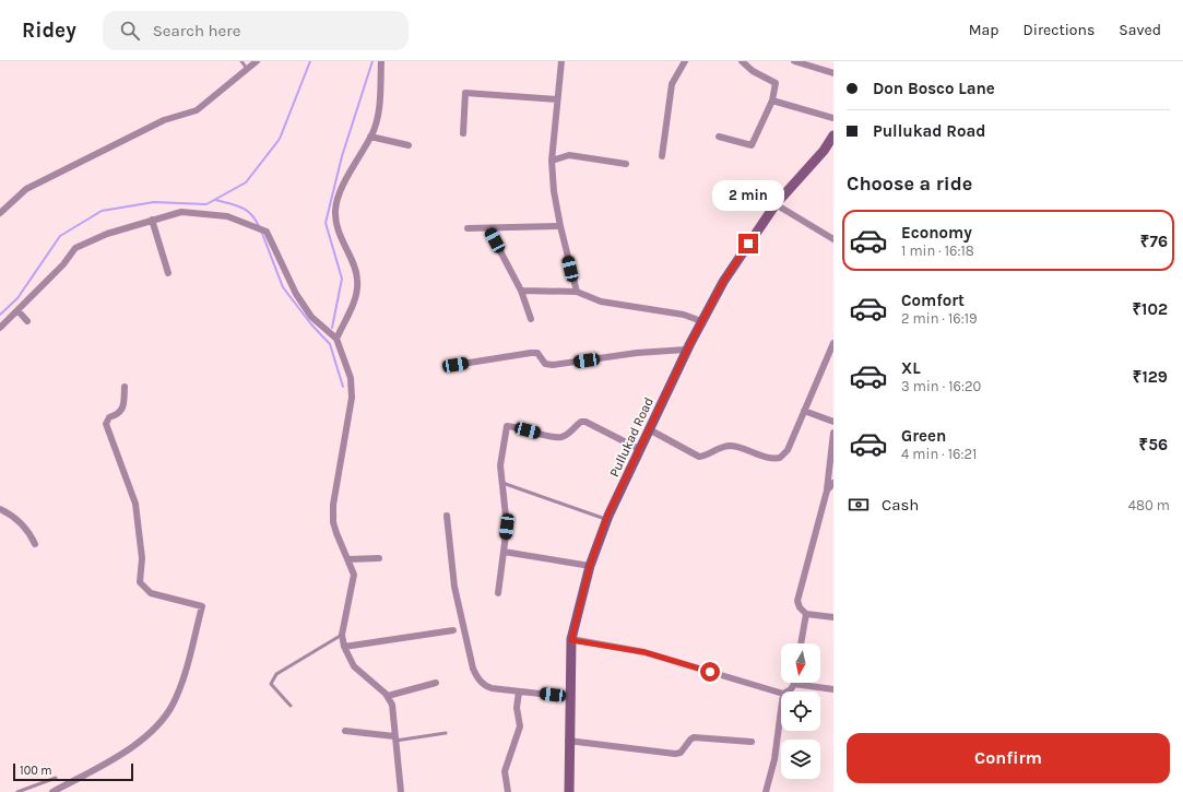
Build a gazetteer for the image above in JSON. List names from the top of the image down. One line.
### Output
{"streets":{"street":["Pullukad Road"]},"scale_bar":"100 m","north":"bottom","page":{"header":"Ridey","search":"Search here","nav":["Map","Directions","Saved"],"banner":["Don Bosco Lane","Pullukad Road"],"heading":"Choose a ride","bubble":"2 min","list":[{"name":"Economy","note":"1 min · 16:18","value":"₹76"},{"name":"Comfort","note":"2 min · 16:19","value":"₹102"},{"name":"XL","note":"3 min · 16:20","value":"₹129"},{"name":"Green","note":"4 min · 16:21","value":"₹56"}],"pay":["Cash","480 m"],"buttons":"Confirm","scale":"100 m"}}
